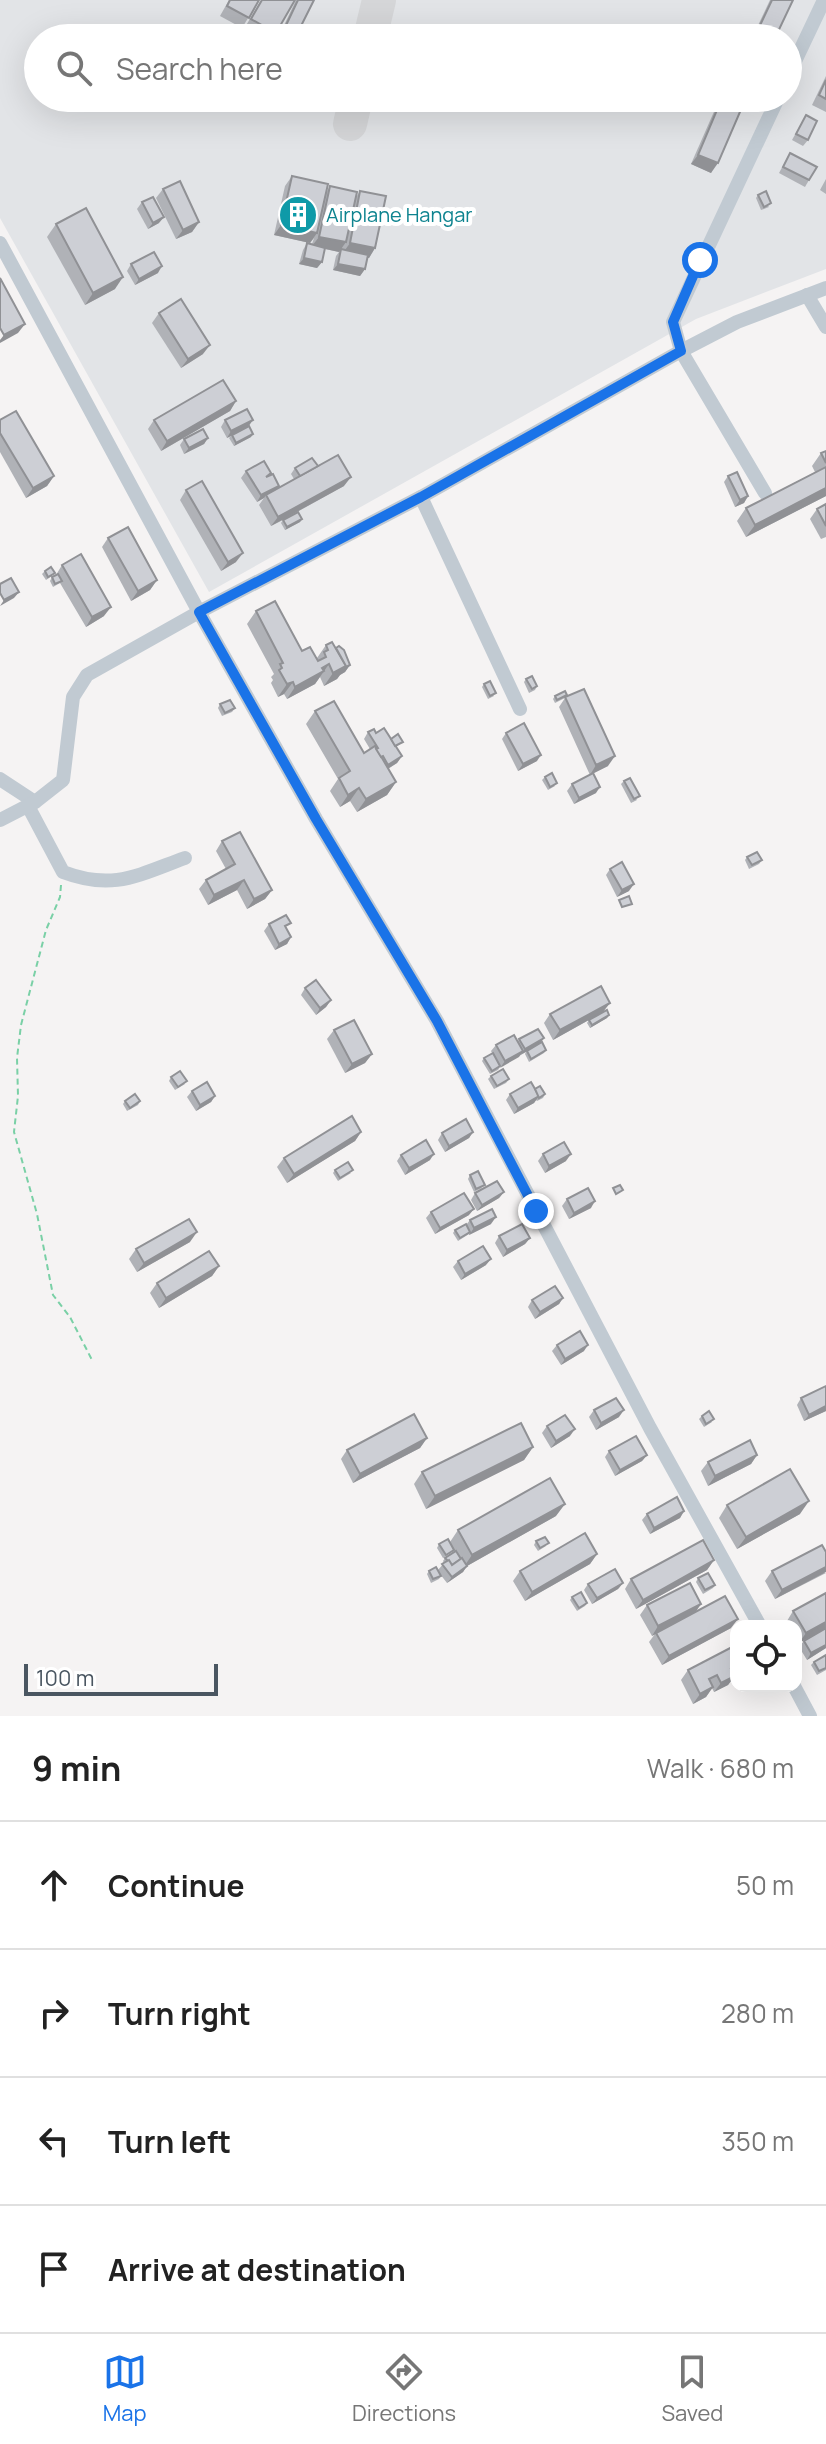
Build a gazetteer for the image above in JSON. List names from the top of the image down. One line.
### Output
{"places":{"building":["Airplane Hangar"]},"scale_bar":"100 m","page":{"search":"Search here","scale":"100 m","heading":["9 min","Walk · 680 m"],"list":[["Continue","50 m"],["Turn right","280 m"],["Turn left","350 m"],"Arrive at destination"],"nav":["Map","Directions","Saved"]}}
